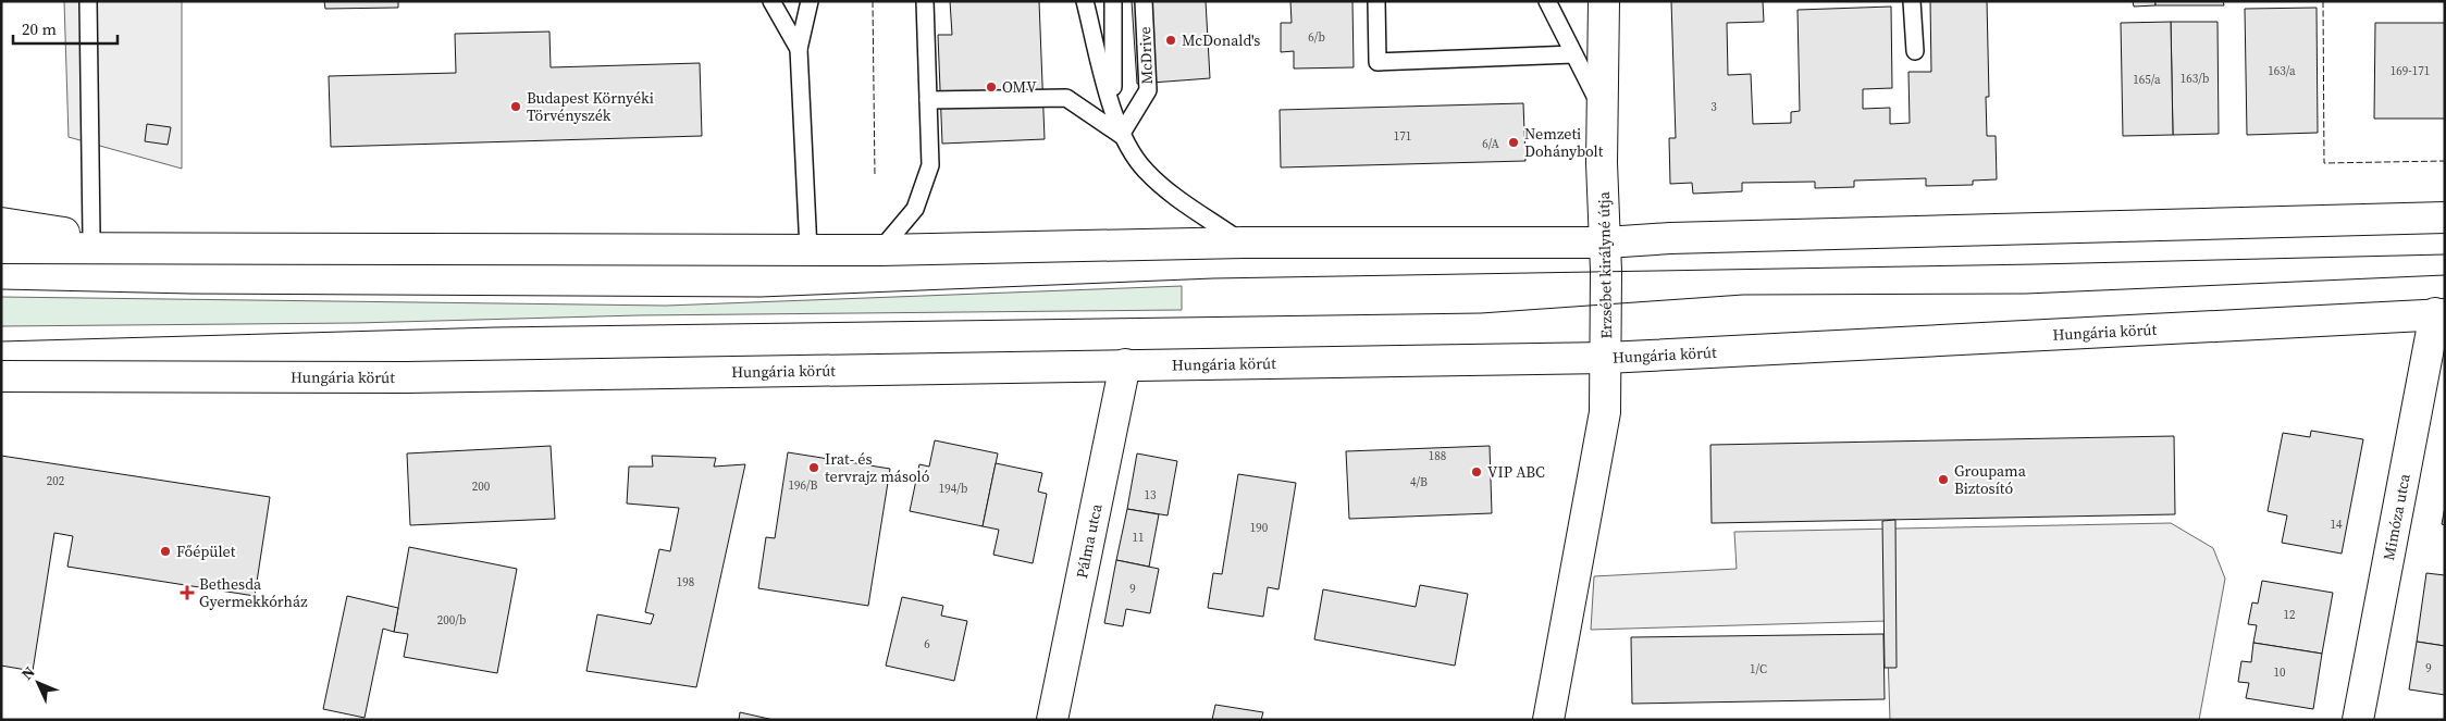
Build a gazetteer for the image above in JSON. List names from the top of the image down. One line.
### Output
{"streets":{"main road":["Erzsébet királyné útja","Hungária körút","Mimóza utca","Pálma utca"],"lane":["McDrive"]},"crossings":[["Erzsébet királyné útja","Hungária körút"],["Hungária körút","Mimóza utca"],["Hungária körút","Pálma utca"]],"places":{"other":["McDonald's","OMV","Budapest Környéki Törvényszék","Nemzeti Dohánybolt","Irat- és tervrajz másoló","VIP ABC","Groupama Biztosító","Főépület"],"health":["Bethesda Gyermekkórház"]},"house_numbers":["6/b","163/a","169-171","163/b","165/a","3","171","6/A","188","202","4/B","196/B","200","194/b","13","14","190","11","198","9","12","200/b","6","9","1/C","10"],"scale_bar":"20 m","north":"top left"}
